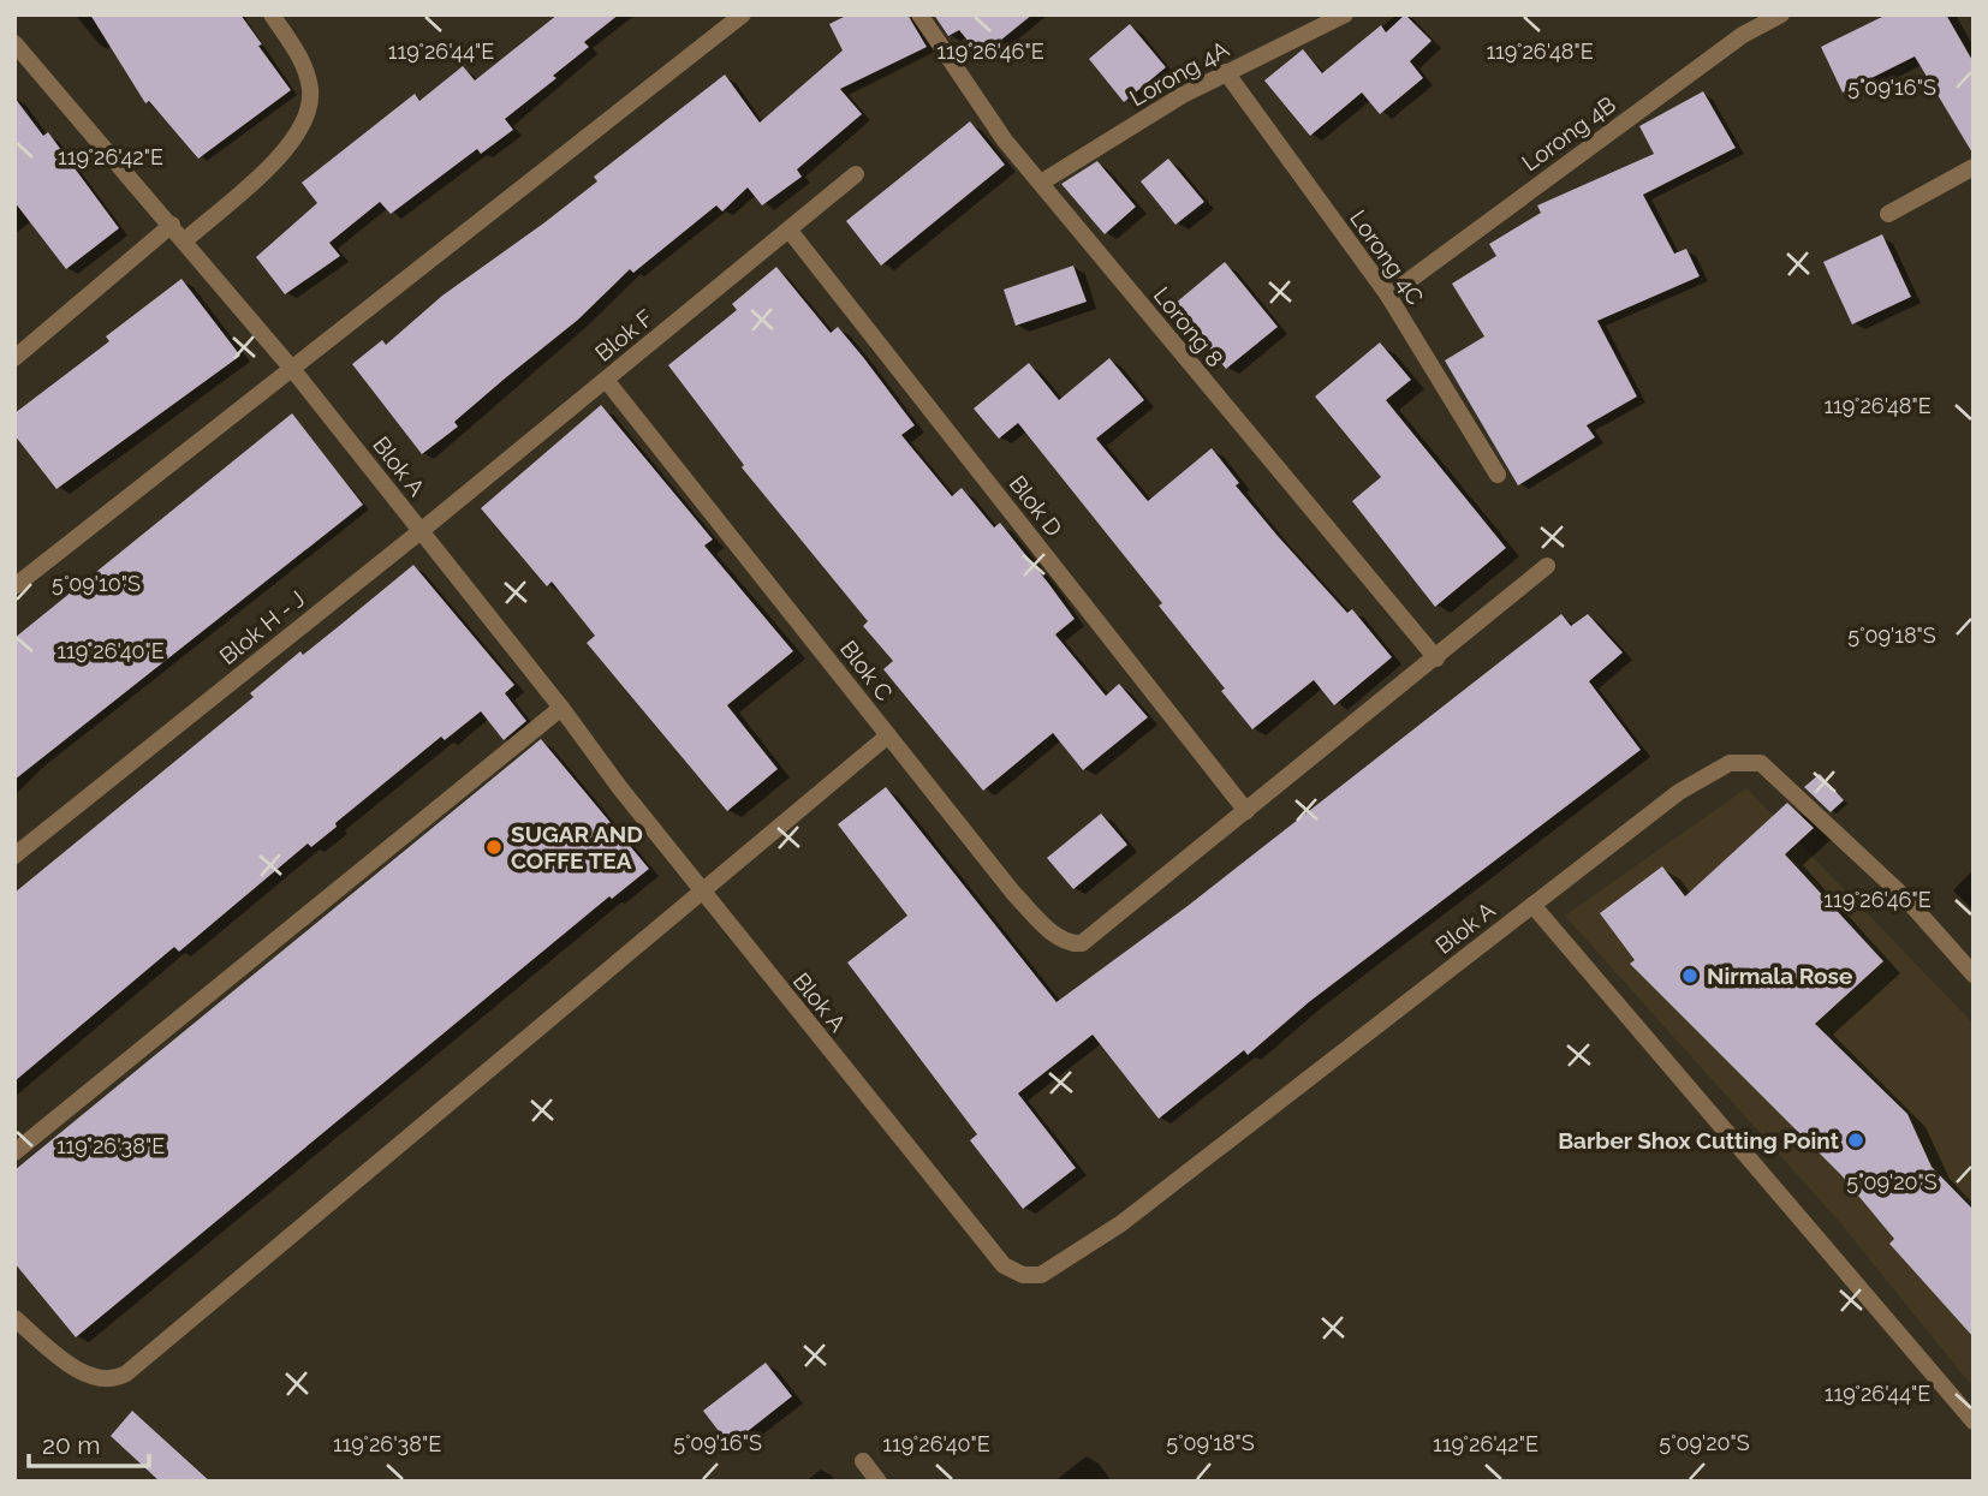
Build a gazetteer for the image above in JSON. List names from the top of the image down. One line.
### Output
{"streets":{"street":["Lorong 4A","Lorong 4B","Lorong 4C","Lorong 8","Blok F","Blok A","Blok D","Blok H - J","Blok C"]},"crossings":[["Lorong 4A","Lorong 4C"],["Lorong 4A","Lorong 8"],["Lorong 4B","Lorong 4C"],["Blok F","Blok A"],["Blok F","Blok D"],["Blok F","Blok H - J"],["Blok F","Blok C"],["Blok A","Blok H - J"],["Blok D","Blok C"]],"places":["SUGAR AND COFFE TEA","Nirmala Rose","Barber Shox Cutting Point"],"scale_bar":"20 m","coordinates":["119°26'44\"E","119°26'46\"E","119°26'48\"E","5°09'16\"S","119°26'42\"E","5°09'10\"S","5°09'18\"S","119°26'40\"E","119°26'38\"E","5°09'20\"S"]}
